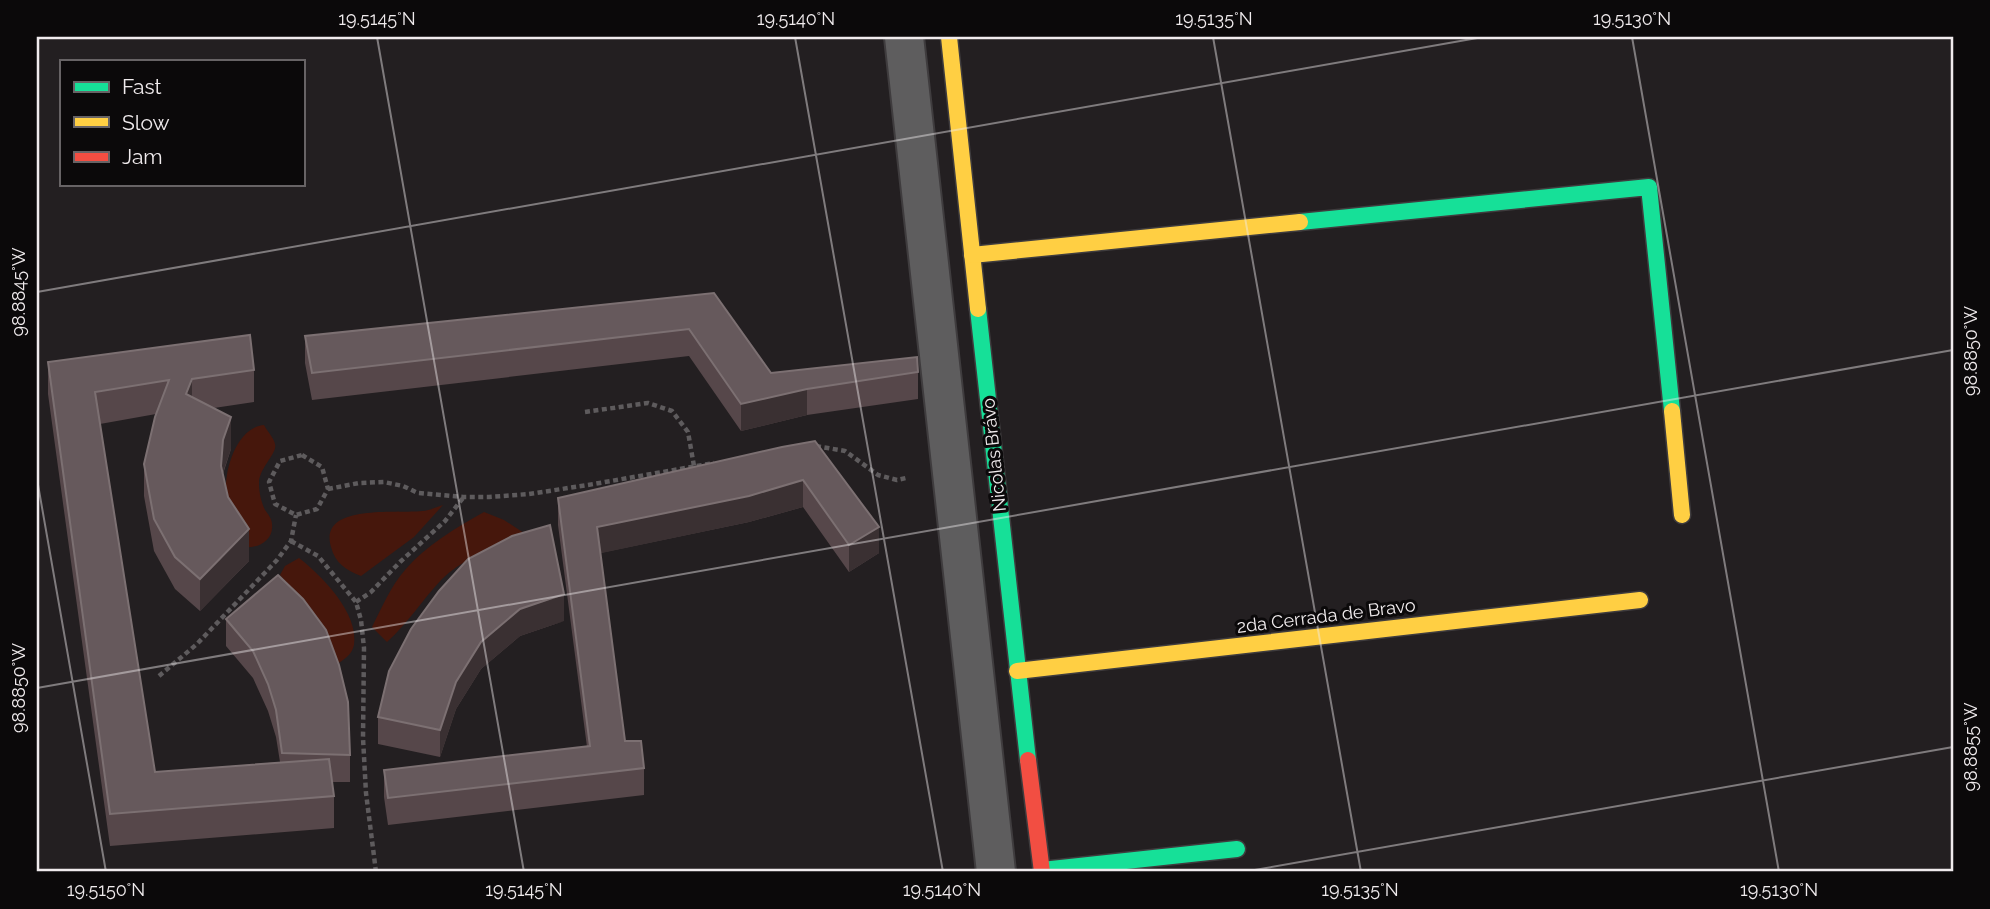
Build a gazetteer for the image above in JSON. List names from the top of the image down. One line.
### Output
{"streets":{"street":["Nicolas Brávo","2da Cerrada de Bravo"]},"crossings":[["Nicolas Brávo","2da Cerrada de Bravo"]],"legend":["Fast","Slow","Jam"],"coordinates":["19.5145°N","19.5140°N","19.5135°N","19.5130°N","98.8845°W","98.8850°W","98.8855°W","19.5150°N"]}
